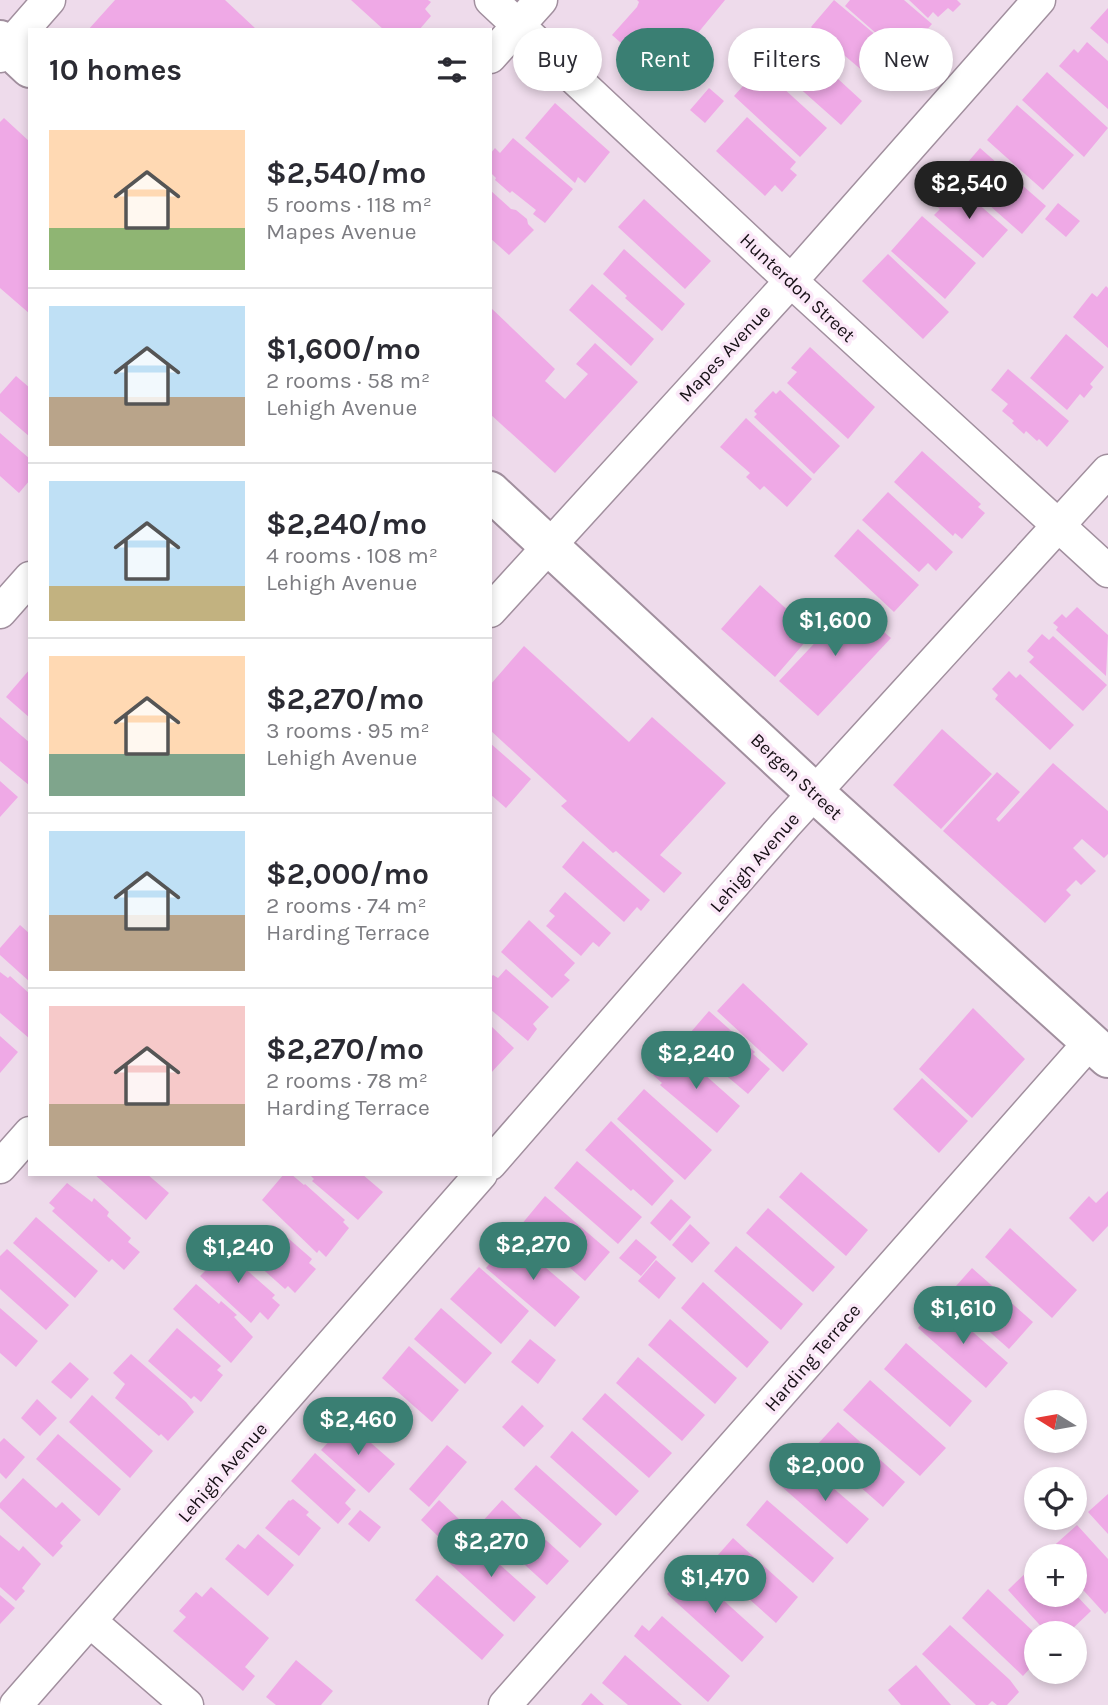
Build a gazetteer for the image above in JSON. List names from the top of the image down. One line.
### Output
{"streets":{"main road":["Bergen Street"],"street":["Hunterdon Street","Mapes Avenue","Lehigh Avenue","Harding Terrace"]},"crossings":[["Hunterdon Street","Mapes Avenue"],["Hunterdon Street","Lehigh Avenue"],["Mapes Avenue","Bergen Street"],["Bergen Street","Lehigh Avenue"],["Bergen Street","Harding Terrace"]],"north":"left","page":{"chip":["Buy","Rent","Filters","New"],"heading":"10 homes","list":[{"name":"$2,540/mo","note":"5 rooms · 118 m² · Mapes Avenue"},{"name":"$1,600/mo","note":"2 rooms · 58 m² · Lehigh Avenue"},{"name":"$2,240/mo","note":"4 rooms · 108 m² · Lehigh Avenue"},{"name":"$2,270/mo","note":"3 rooms · 95 m² · Lehigh Avenue"},{"name":"$2,000/mo","note":"2 rooms · 74 m² · Harding Terrace"},{"name":"$2,270/mo","note":"2 rooms · 78 m² · Harding Terrace"}],"price":["$2,540","$1,600","$2,240","$2,270","$1,240","$1,610","$2,460","$2,000","$2,270","$1,470"],"map_buttons":["+","−"]}}
